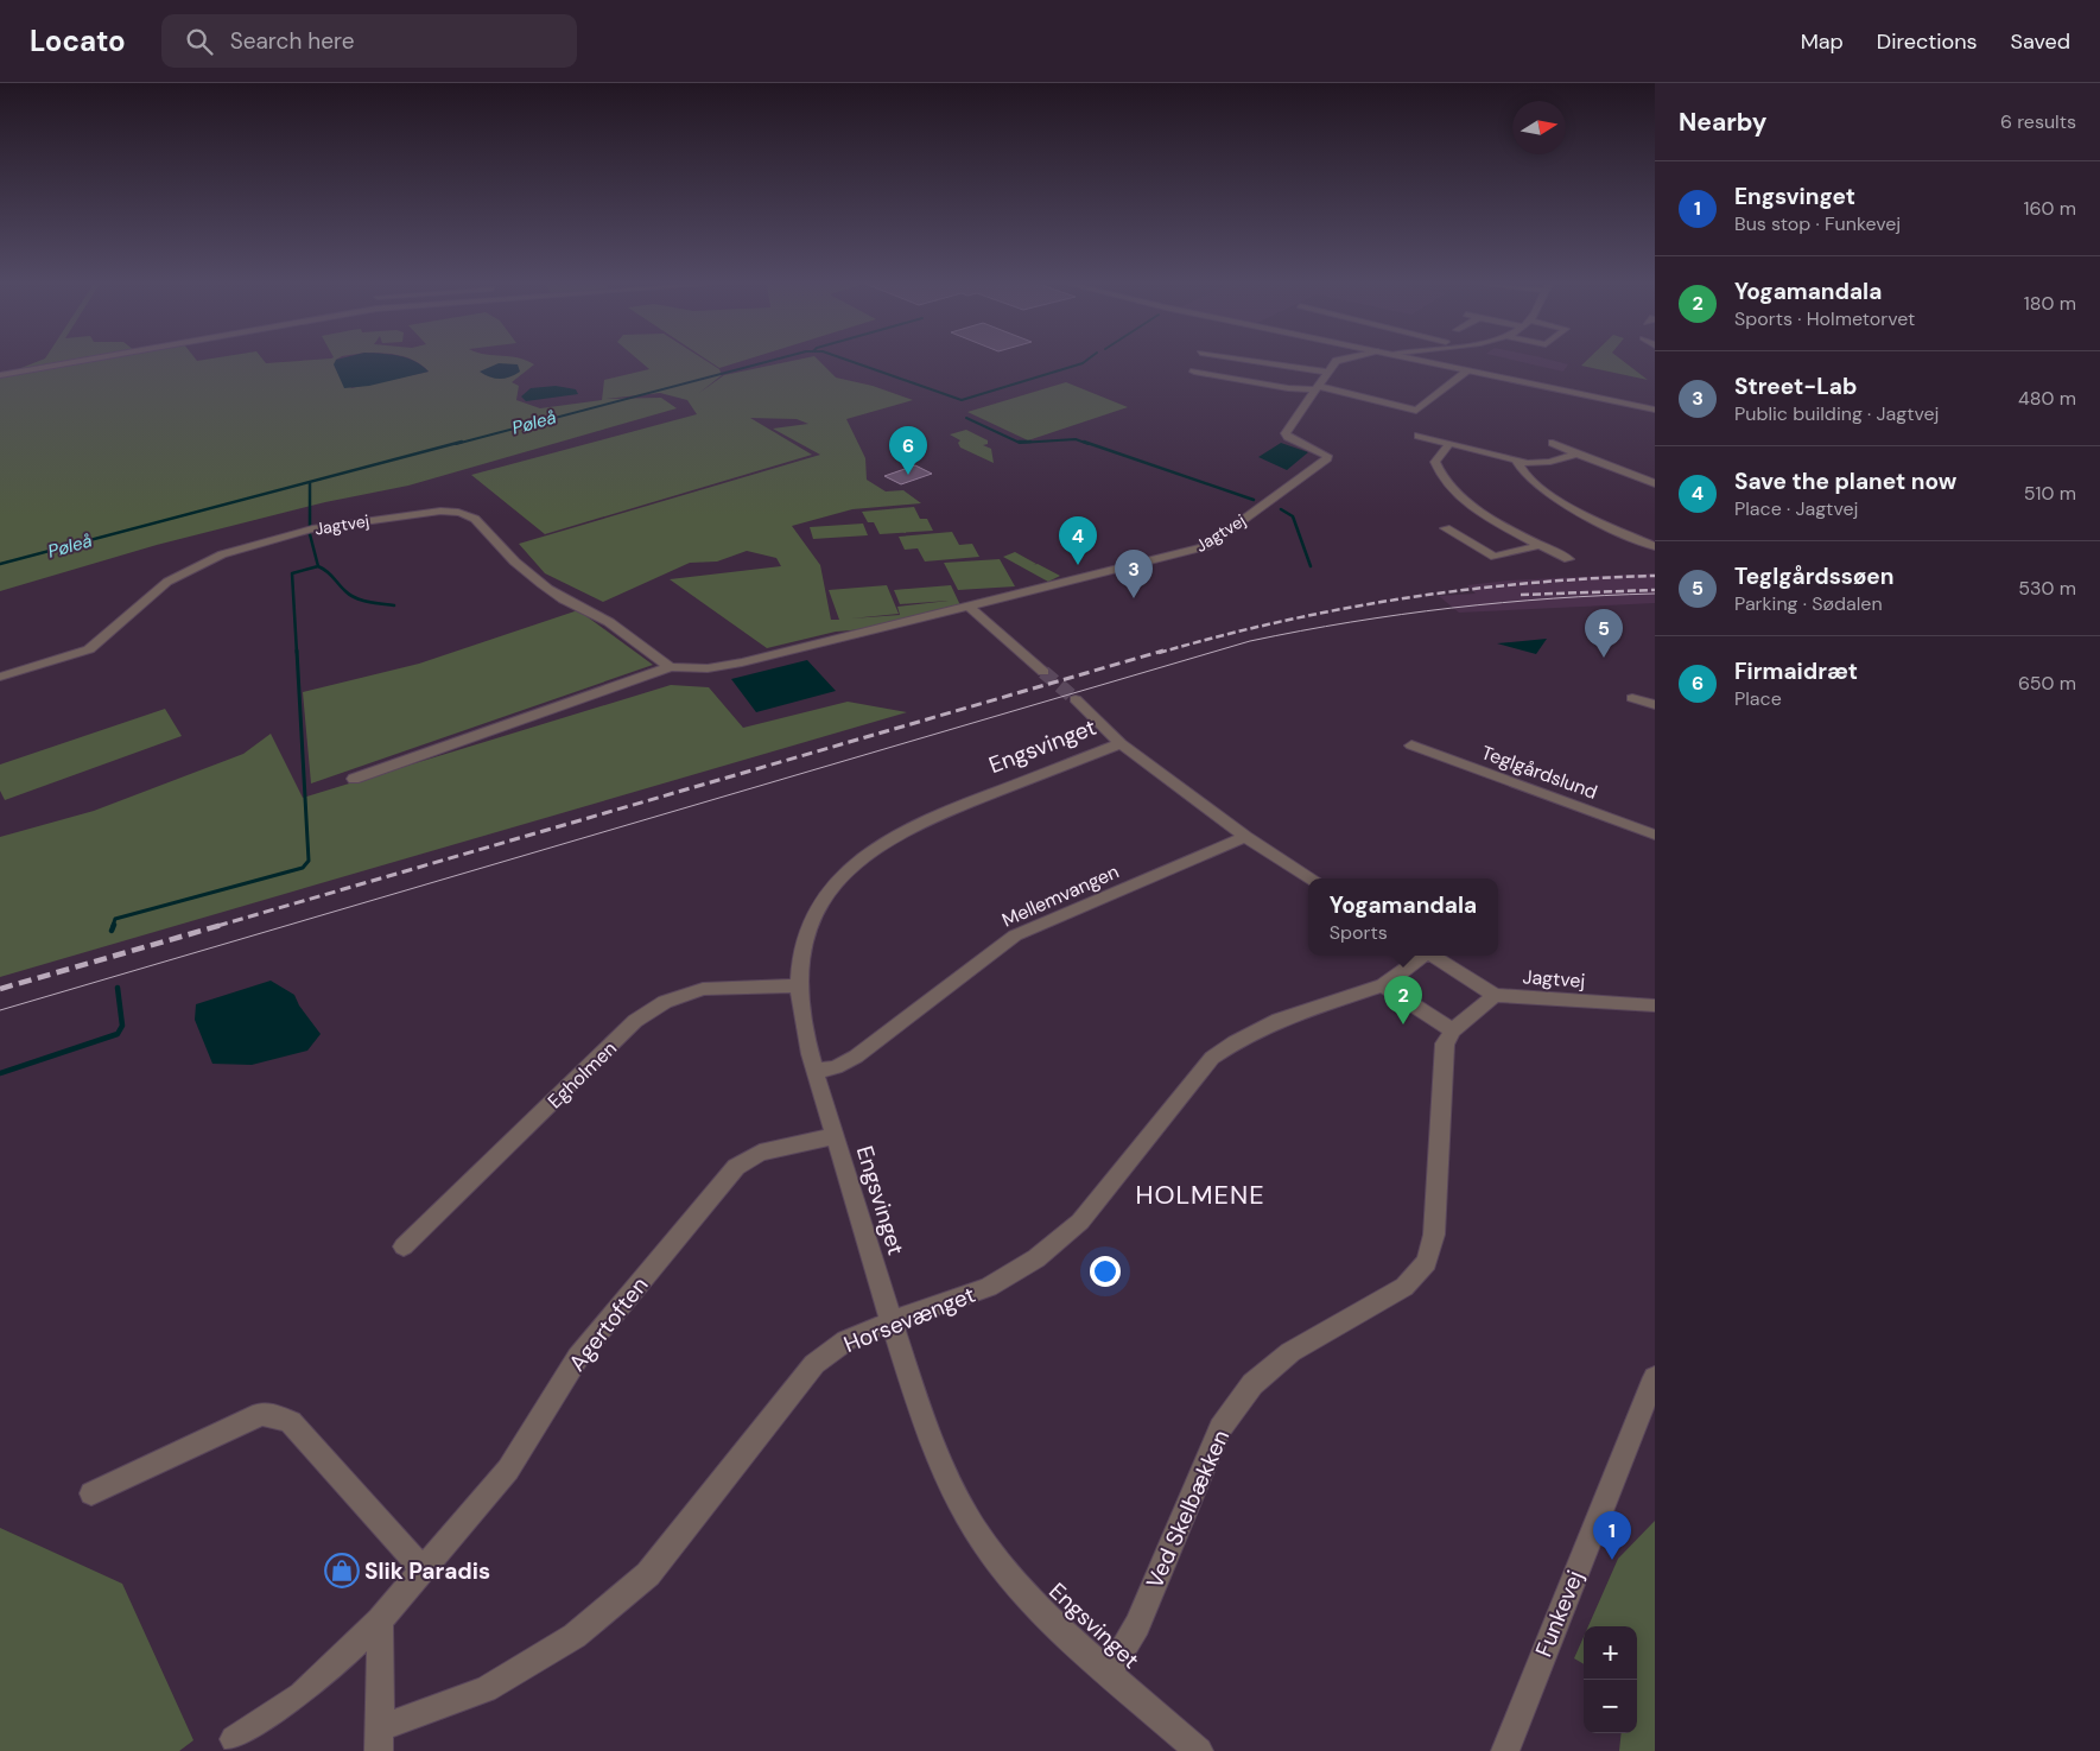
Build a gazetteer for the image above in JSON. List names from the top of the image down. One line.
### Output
{"streets":{"street":["Jagtvej","Engsvinget","Teglgårdslund","Mellemvangen","Egholmen","Horsevænget","Agertoften","Ved Skelbækken","Funkevej"]},"crossings":[["Engsvinget","Mellemvangen"],["Engsvinget","Egholmen"],["Engsvinget","Horsevænget"],["Engsvinget","Agertoften"],["Engsvinget","Ved Skelbækken"],["Horsevænget","Agertoften"]],"districts":["HOLMENE"],"water":["Pøleå"],"places":{"shop":["Slik Paradis"]},"north":"right","page":{"header":"Locato","search":"Search here","nav":["Map","Directions","Saved"],"heading":["Nearby","6 results"],"list":[{"mark":"1","name":"Engsvinget","note":"Bus stop · Funkevej","value":"160 m"},{"mark":"2","name":"Yogamandala","note":"Sports · Holmetorvet","value":"180 m"},{"mark":"3","name":"Street-Lab","note":"Public building · Jagtvej","value":"480 m"},{"mark":"4","name":"Save the planet now","note":"Place · Jagtvej","value":"510 m"},{"mark":"5","name":"Teglgårdssøen","note":"Parking · Sødalen","value":"530 m"},{"mark":"6","name":"Firmaidræt","note":"Place","value":"650 m"}],"pins":["6","4","3","5","2","1"],"popup":["Yogamandala","Sports"],"map_buttons":["+","−"]}}
